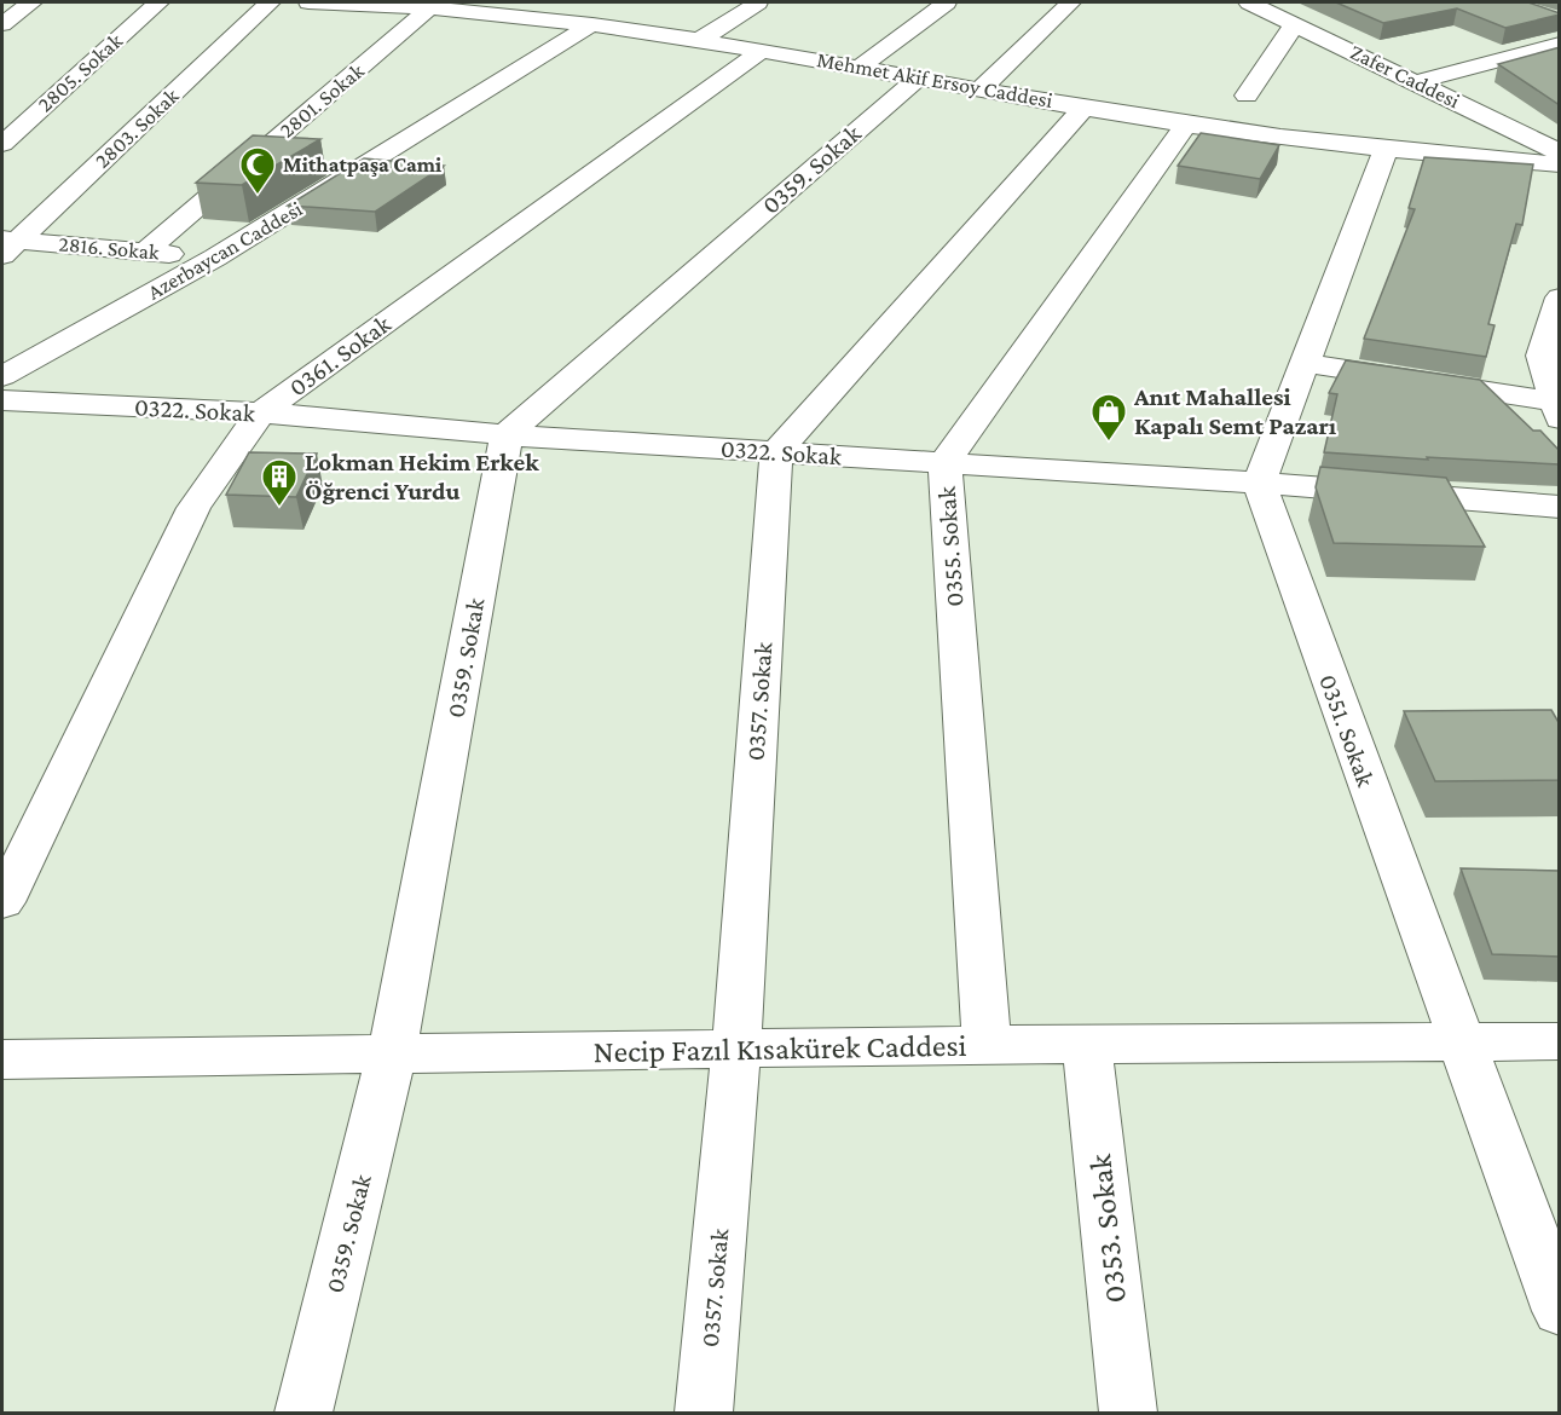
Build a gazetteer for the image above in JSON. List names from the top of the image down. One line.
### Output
{"streets":{"street":["2805. Sokak","Zafer Caddesi","Mehmet Akif Ersoy Caddesi","2801. Sokak","2803. Sokak","0359. Sokak","2816. Sokak","Azerbaycan Caddesi","0361. Sokak","0322. Sokak","0355. Sokak","0357. Sokak","0351. Sokak","Necip Fazıl Kısakürek Caddesi","0353. Sokak"]},"crossings":[["Mehmet Akif Ersoy Caddesi","2801. Sokak"],["Mehmet Akif Ersoy Caddesi","0359. Sokak"],["Mehmet Akif Ersoy Caddesi","Azerbaycan Caddesi"],["Mehmet Akif Ersoy Caddesi","0361. Sokak"],["Mehmet Akif Ersoy Caddesi","0355. Sokak"],["2801. Sokak","2816. Sokak"],["2803. Sokak","2816. Sokak"],["0359. Sokak","0322. Sokak"],["0359. Sokak","Necip Fazıl Kısakürek Caddesi"],["2816. Sokak","Azerbaycan Caddesi"],["0361. Sokak","0322. Sokak"],["0322. Sokak","0355. Sokak"],["0322. Sokak","0357. Sokak"],["0322. Sokak","0351. Sokak"],["0355. Sokak","Necip Fazıl Kısakürek Caddesi"],["0357. Sokak","Necip Fazıl Kısakürek Caddesi"],["0351. Sokak","Necip Fazıl Kısakürek Caddesi"],["Necip Fazıl Kısakürek Caddesi","0353. Sokak"]],"places":{"mosque":["Mithatpaşa Cami"],"shop":["Anıt Mahallesi Kapalı Semt Pazarı"],"building":["Lokman Hekim Erkek Öğrenci Yurdu"]}}
